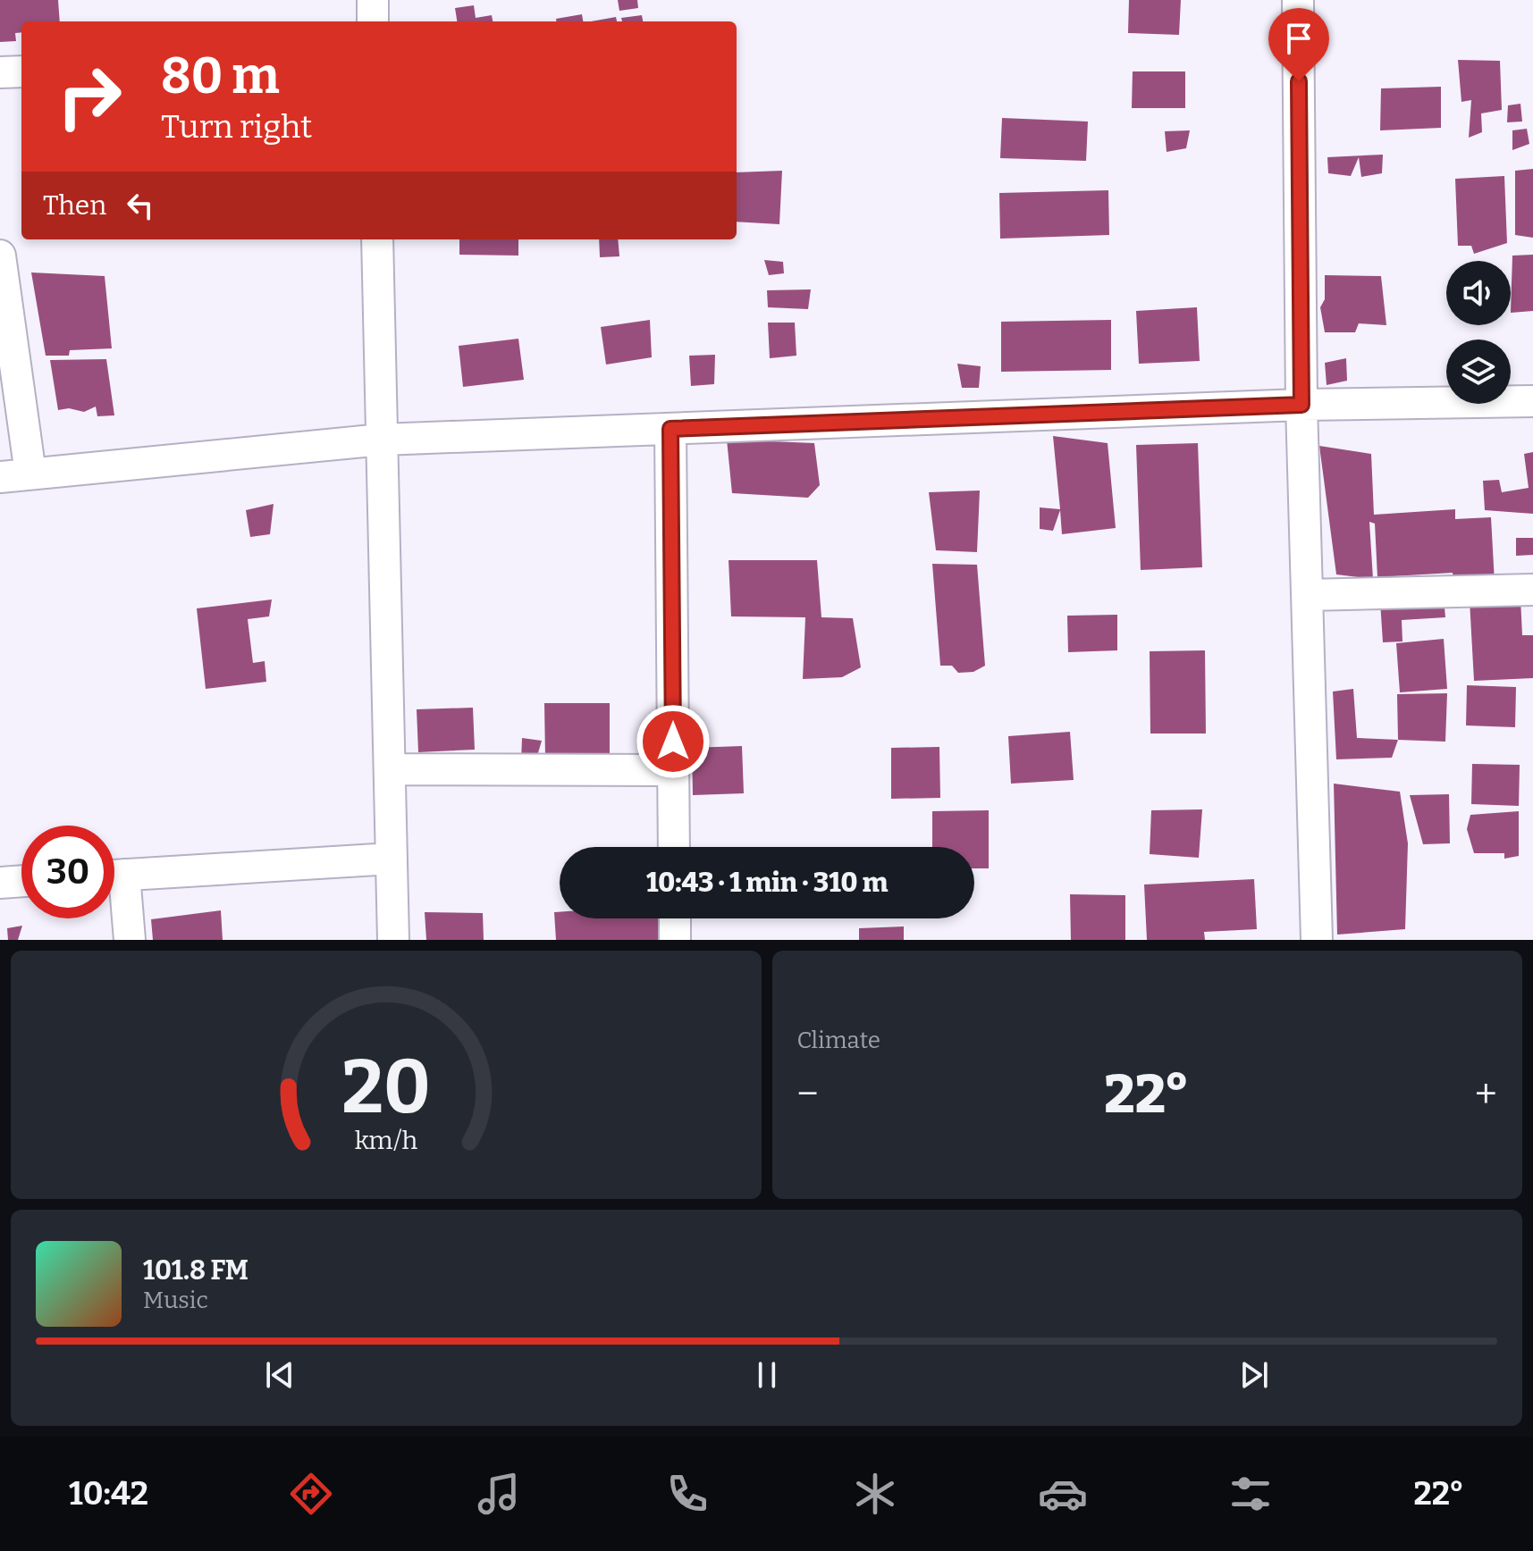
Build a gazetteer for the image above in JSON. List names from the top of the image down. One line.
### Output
{"page":{"turn":["80 m","Turn right"],"then":"Then","limit":"30","trip":"10:43 · 1 min · 310 m","tile":"Climate","heat":["−","22°","+"],"song":["101.8 FM","Music"],"tabs":["10:42","22°"],"gauge":["20","km/h"]}}
